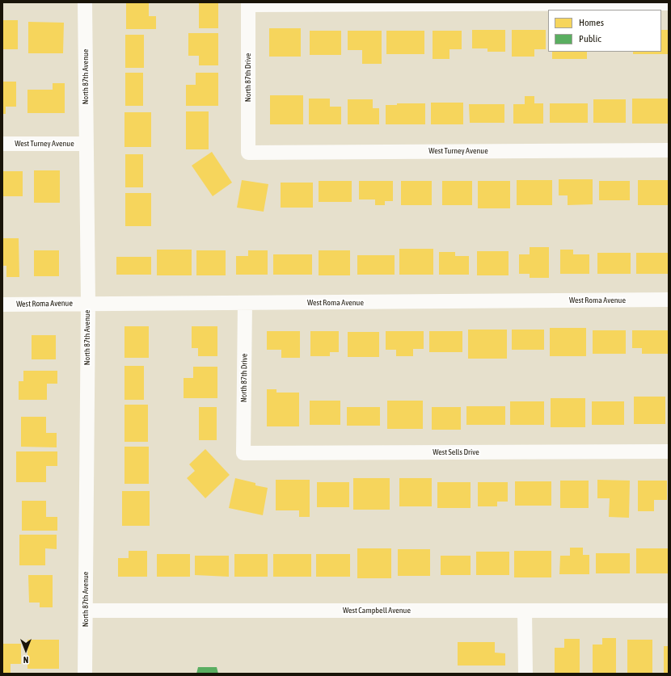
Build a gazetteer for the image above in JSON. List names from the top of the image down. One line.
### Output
{"streets":{"street":["North 87th Avenue","North 87th Drive","West Turney Avenue","West Roma Avenue","West Sells Drive","West Campbell Avenue"]},"crossings":[["North 87th Avenue","West Turney Avenue"],["North 87th Avenue","West Roma Avenue"],["North 87th Avenue","West Campbell Avenue"],["North 87th Drive","West Turney Avenue"],["North 87th Drive","West Roma Avenue"],["North 87th Drive","West Sells Drive"]],"legend":["Homes","Public"],"north":"bottom"}
